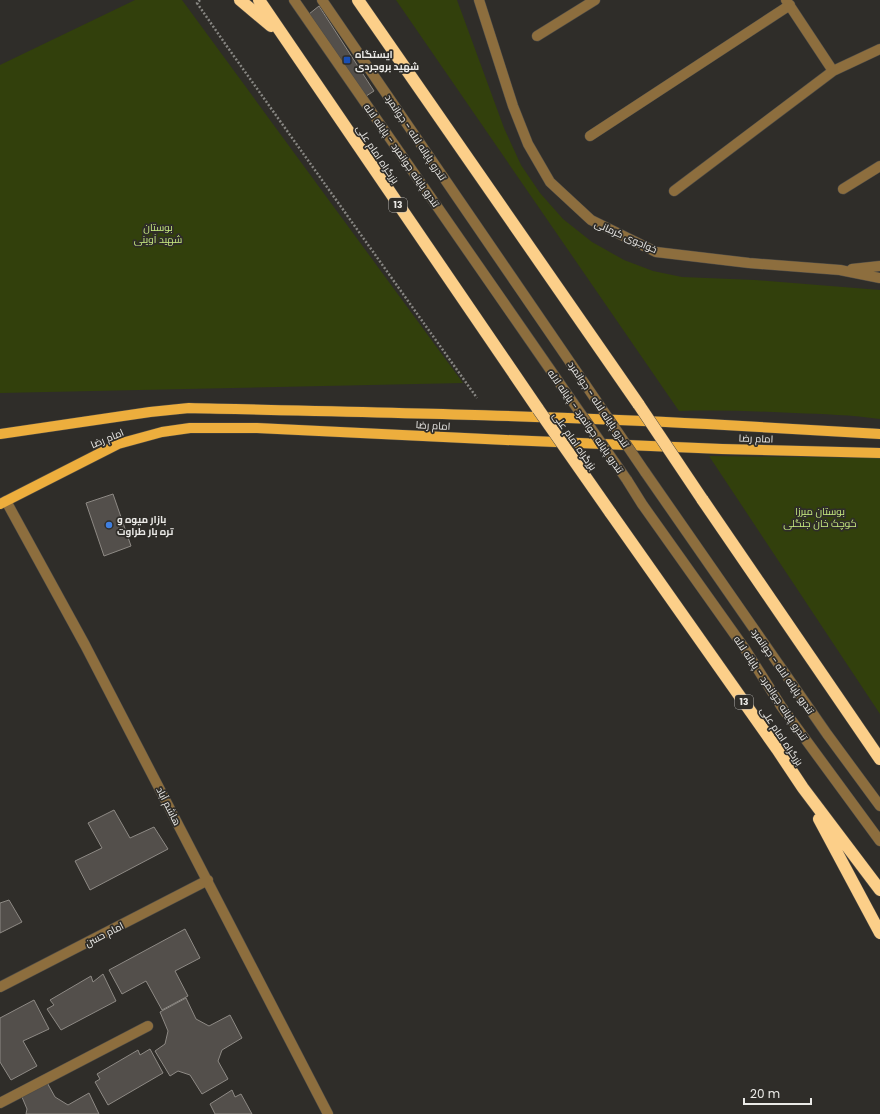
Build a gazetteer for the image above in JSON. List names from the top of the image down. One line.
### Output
{"streets":{"highway":["بزرگراه امام علی","13"],"main road":["امام رضا"],"street":["تندرو پایانه لاله - جوانمرد","تندرو پایانه جوانمرد - پایانه لاله","خواجوی کرمانی","هاشم آباد","امام حسن"]},"crossings":[["امام رضا","هاشم آباد"],["هاشم آباد","امام حسن"]],"parks":["بوستان شهید آوینی","بوستان میرزا کوچک خان جنگلی"],"places":{"transit":["ایستگاه شهید بروجردی"],"other":["بازار میوه و تره‌ بار طراوت"]},"scale_bar":"20 m"}
